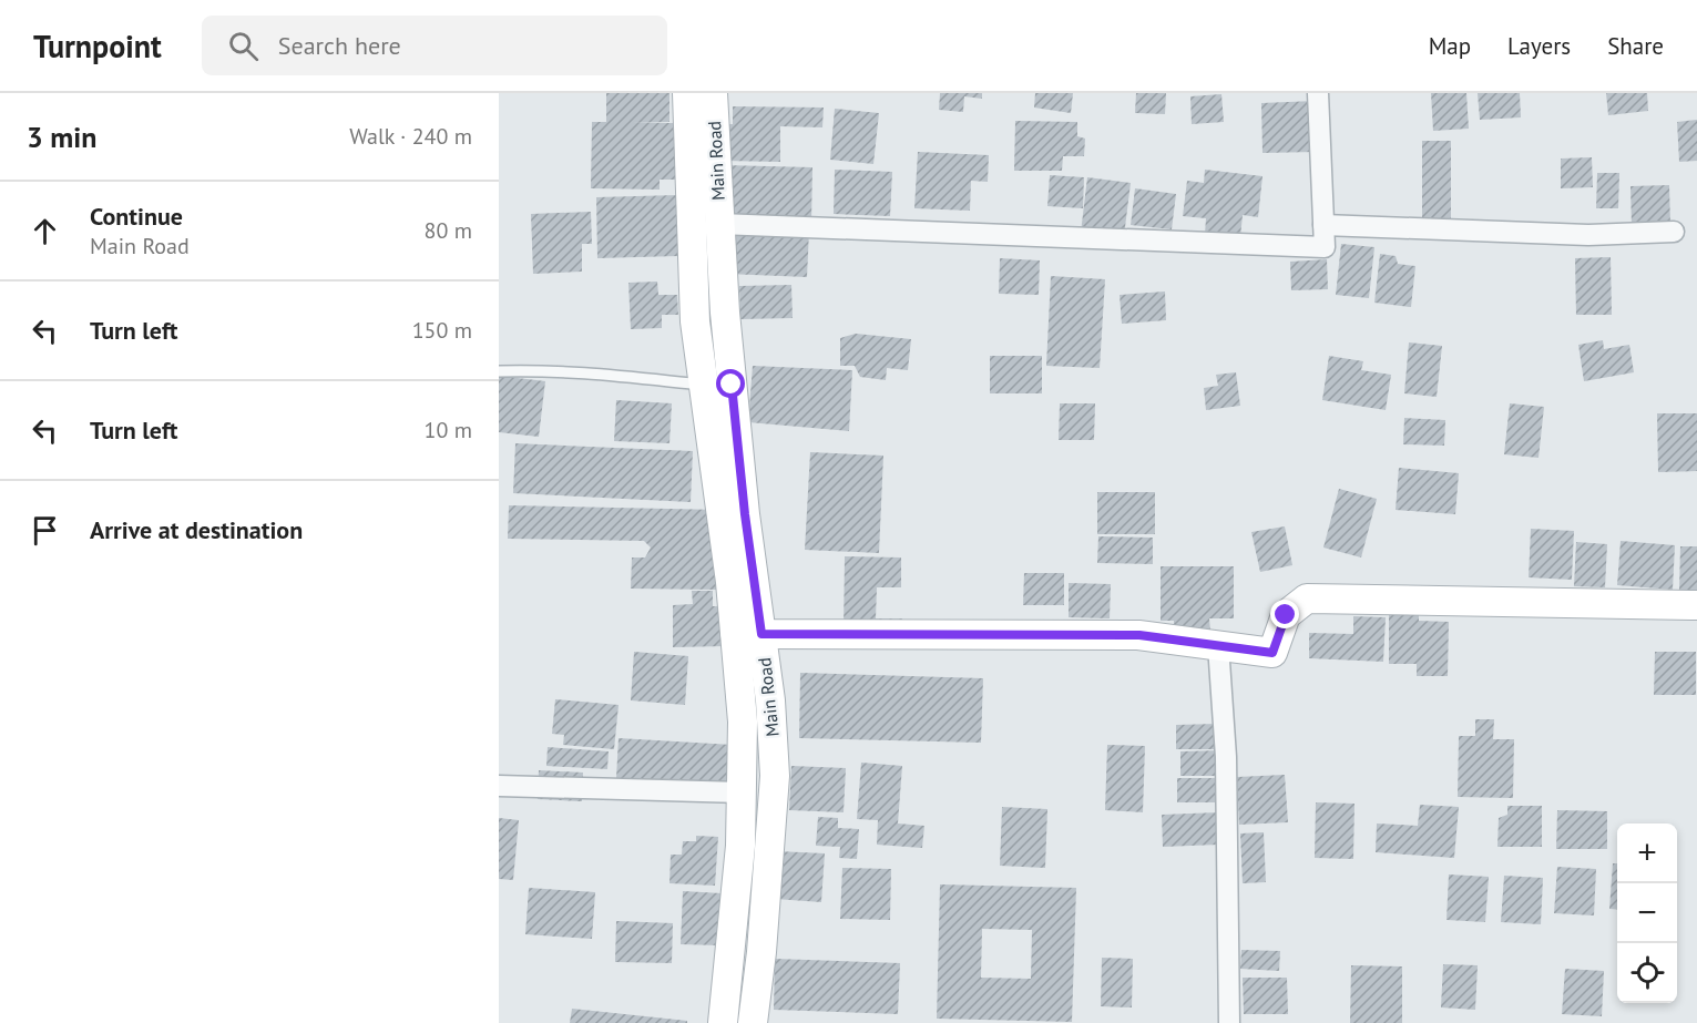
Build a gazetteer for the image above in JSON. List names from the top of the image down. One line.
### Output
{"streets":{"main road":["Main Road"]},"page":{"header":"Turnpoint","search":"Search here","nav":["Map","Layers","Share"],"heading":["3 min","Walk · 240 m"],"list":[["Continue","Main Road","80 m"],["Turn left","150 m"],["Turn left","10 m"],"Arrive at destination"],"map_buttons":["+","−"]}}
